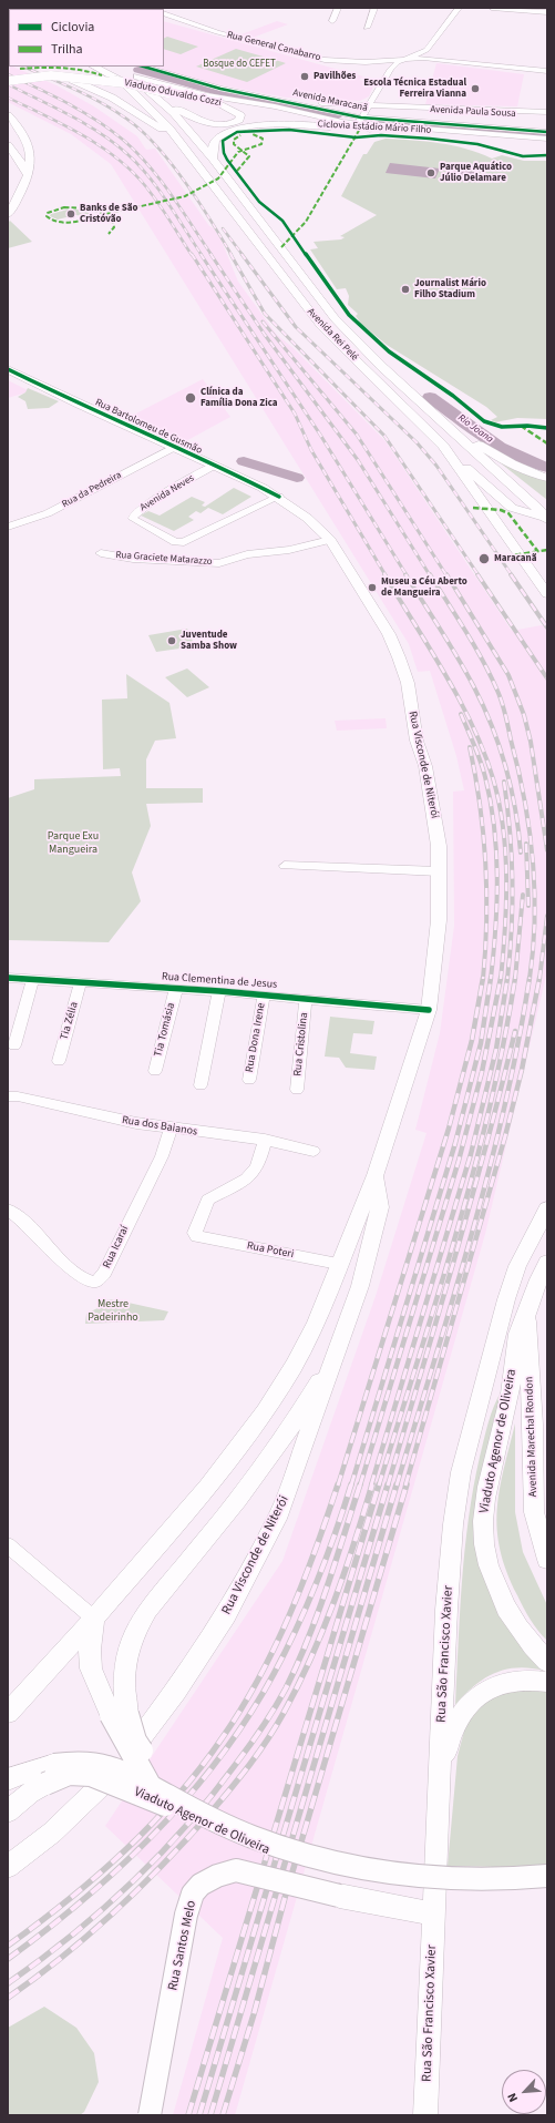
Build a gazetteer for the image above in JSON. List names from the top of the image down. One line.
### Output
{"streets":{"main road":["Viaduto Oduvaldo Cozzi","Avenida Maracanã","Avenida Rei Pelé","Rua Bartolomeu de Gusmão","Rua Visconde de Niterói","Avenida Marechal Rondon","Viaduto Agenor de Oliveira","Rua São Francisco Xavier","Rua Santos Melo"],"street":["Rua General Canabarro","Avenida Paula Sousa","Rua da Pedreira","Avenida Neves","Rua Graciete Matarazzo","Rua Clementina de Jesus","Tia Zélia","Tia Tomásia","Rua Dona Irene","Rua Cristolina","Rua dos Baianos","Rua Icaraí","Rua Poteri"],"cycle path":["Ciclovia Estádio Mário Filho"]},"crossings":[["Viaduto Oduvaldo Cozzi","Avenida Maracanã"],["Avenida Maracanã","Avenida Paula Sousa"],["Avenida Maracanã","Avenida Rei Pelé"],["Rua Bartolomeu de Gusmão","Rua da Pedreira"],["Rua Bartolomeu de Gusmão","Avenida Neves"],["Rua Bartolomeu de Gusmão","Rua Visconde de Niterói"],["Avenida Neves","Rua Visconde de Niterói"],["Rua Graciete Matarazzo","Rua Visconde de Niterói"],["Rua Visconde de Niterói","Rua Clementina de Jesus"],["Rua Visconde de Niterói","Rua Poteri"],["Rua Clementina de Jesus","Tia Zélia"],["Rua Clementina de Jesus","Tia Tomásia"],["Rua Clementina de Jesus","Rua Dona Irene"],["Rua Clementina de Jesus","Rua Cristolina"],["Rua dos Baianos","Rua Icaraí"],["Rua dos Baianos","Rua Poteri"],["Avenida Marechal Rondon","Viaduto Agenor de Oliveira"],["Rua São Francisco Xavier","Rua Santos Melo"]],"water":["Rio Joana"],"parks":["Bosque do CEFET","Parque Exu Mangueira","Mestre Padeirinho"],"places":["Pavilhões","Escola Técnica Estadual Ferreira Vianna","Parque Aquático Júlio Delamare","Banks de São Cristóvão","Journalist Mário Filho Stadium","Clínica da Família Dona Zica","Maracanã","Museu a Céu Aberto de Mangueira","Juventude Samba Show"],"legend":["Ciclovia","Trilha"],"north":"bottom left"}
